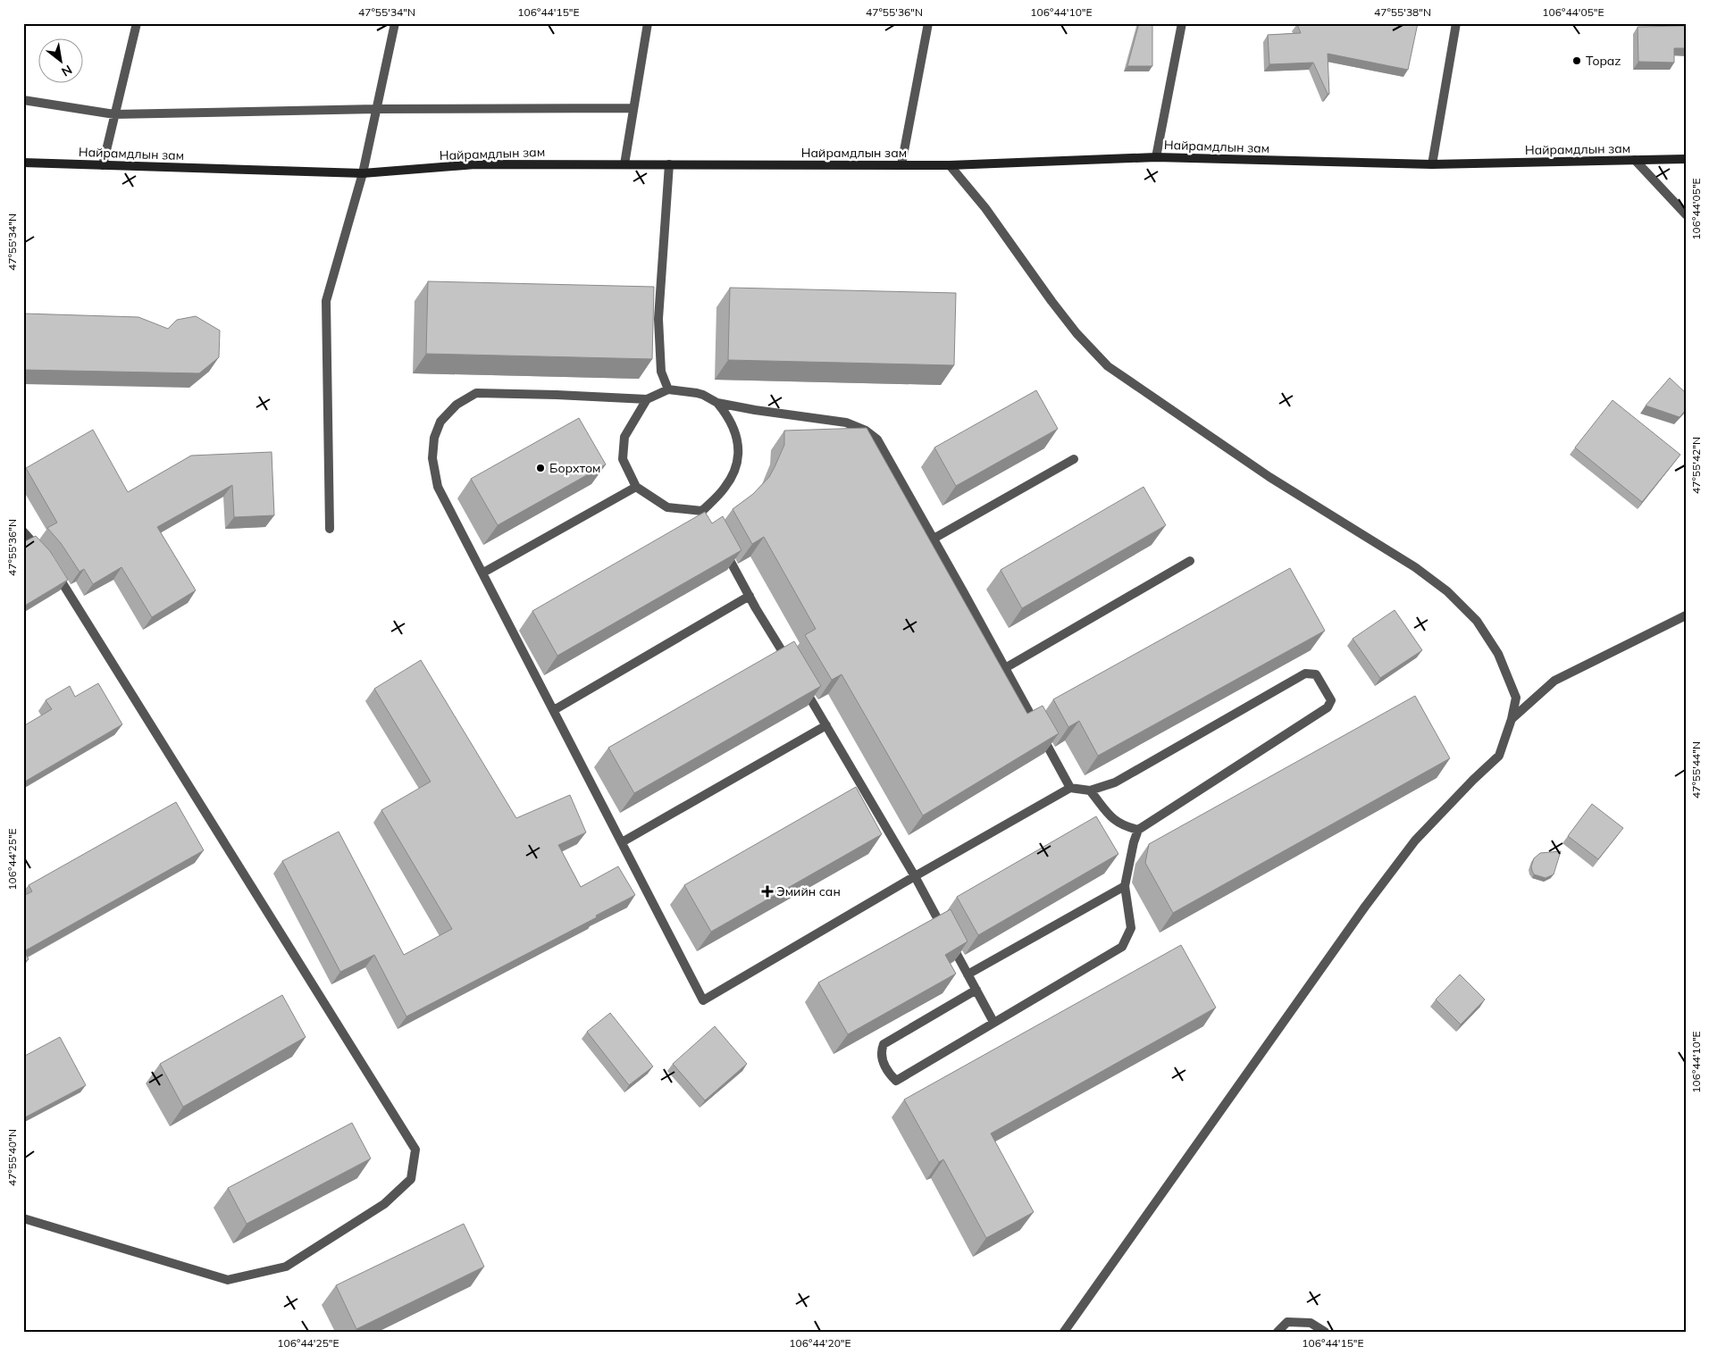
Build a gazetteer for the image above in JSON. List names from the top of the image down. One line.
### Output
{"streets":{"main road":["Найрамдлын зам"]},"places":{"other":["Topaz","Борхтом"],"health":["Эмийн сан"]},"north":"bottom right","coordinates":["47°55'34\"N","106°44'15\"E","47°55'36\"N","106°44'10\"E","47°55'38\"N","106°44'05\"E","47°55'42\"N","47°55'44\"N","106°44'25\"E","47°55'40\"N","106°44'20\"E"]}
